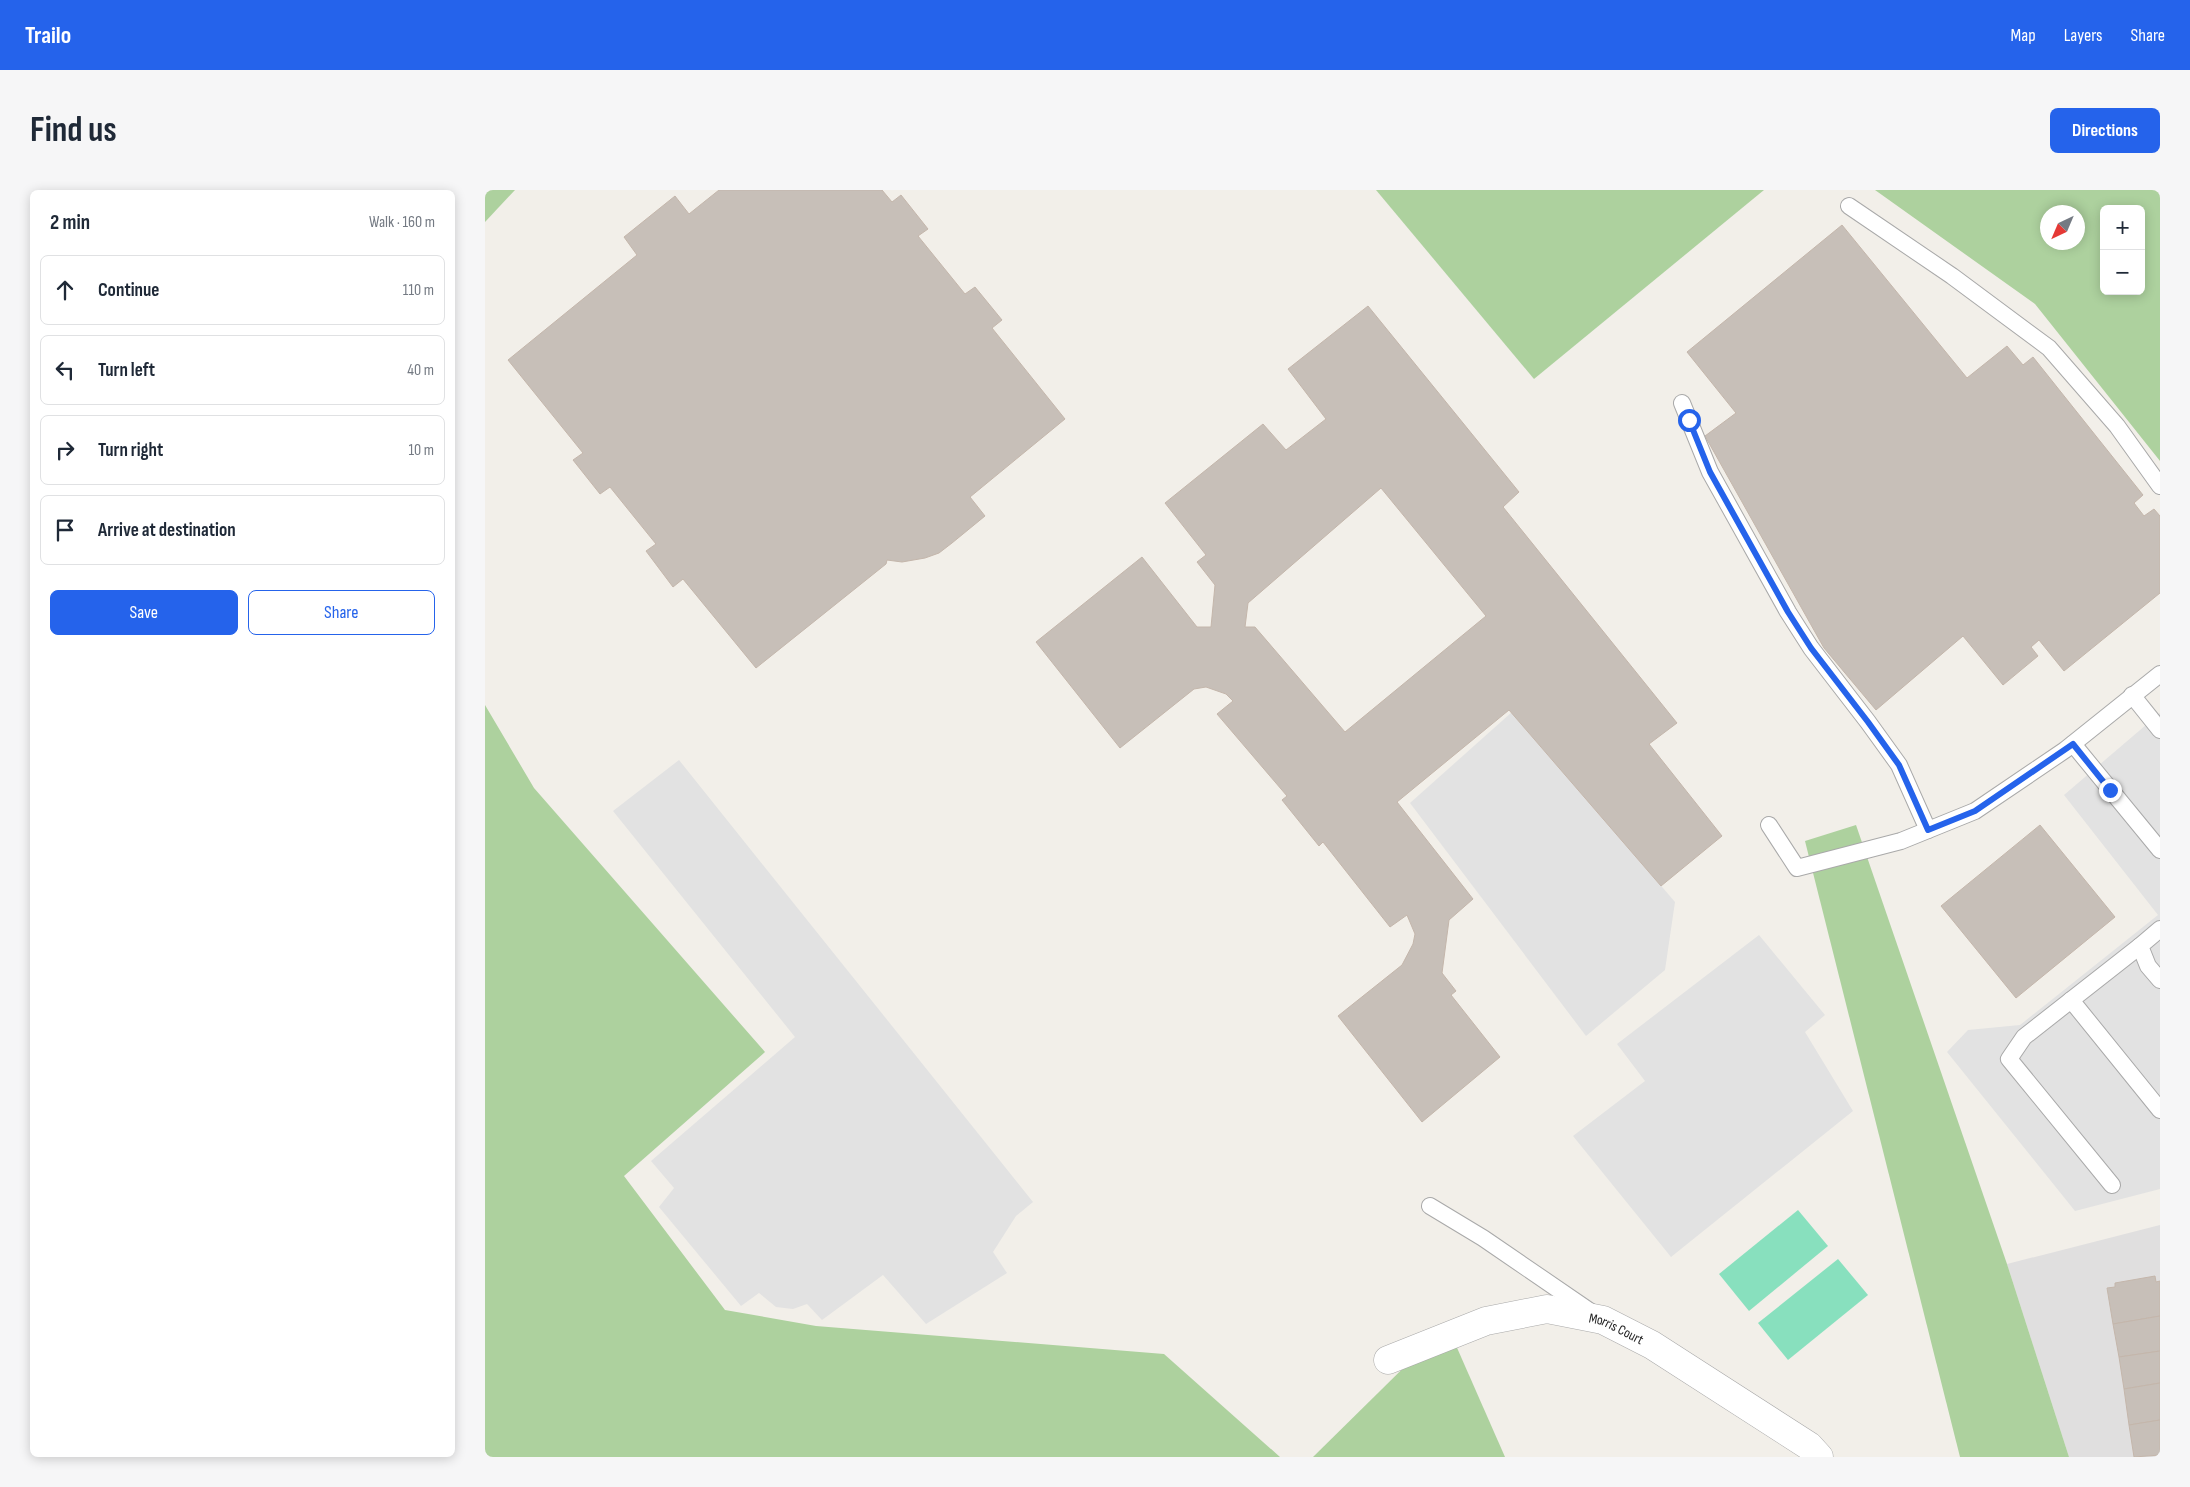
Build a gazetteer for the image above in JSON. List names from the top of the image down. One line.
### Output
{"streets":{"street":["Morris Court"]},"north":"bottom left","page":{"header":"Trailo","nav":["Map","Layers","Share"],"buttons":["Directions",["Save","Share"]],"title":"Find us","heading":["2 min","Walk · 160 m"],"map_buttons":["+","−"],"list":[["Continue","110 m"],["Turn left","40 m"],["Turn right","10 m"],"Arrive at destination"]}}
